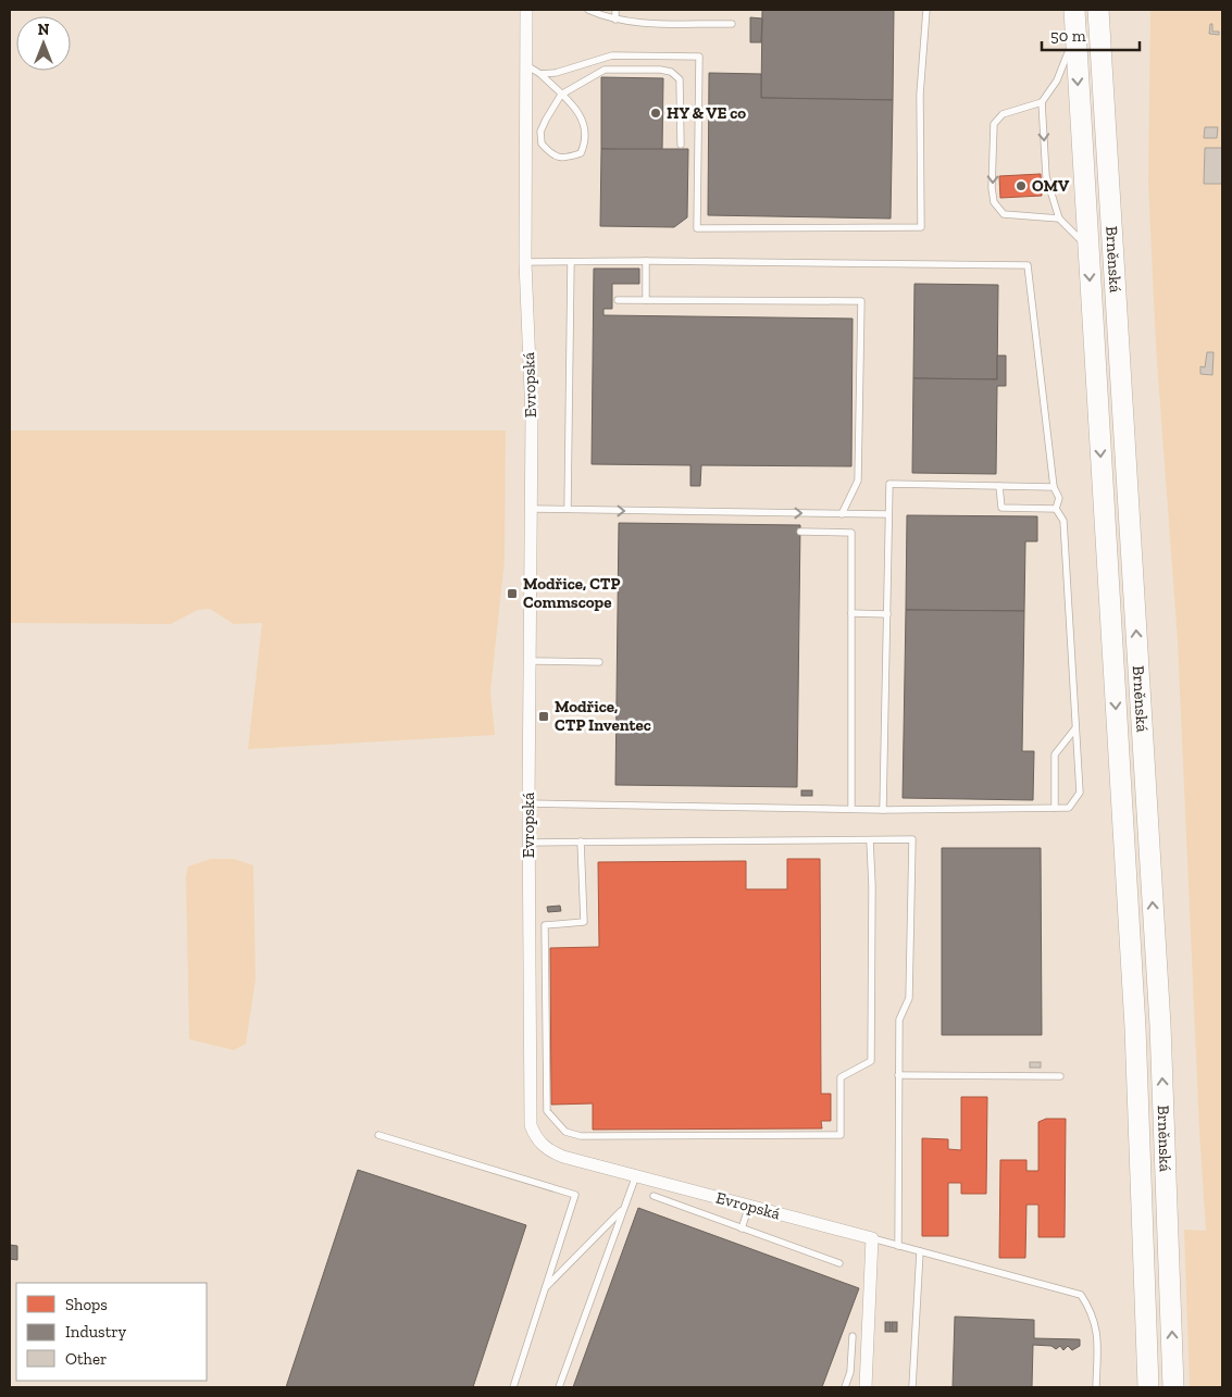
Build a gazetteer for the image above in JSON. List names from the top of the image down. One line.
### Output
{"streets":{"highway":["Brněnská"],"street":["Evropská"]},"places":{"other":["HY & VE co","OMV"],"transit":["Modřice, CTP Commscope","Modřice, CTP Inventec"]},"legend":["Shops","Industry","Other"],"scale_bar":"50 m","north":"top"}
